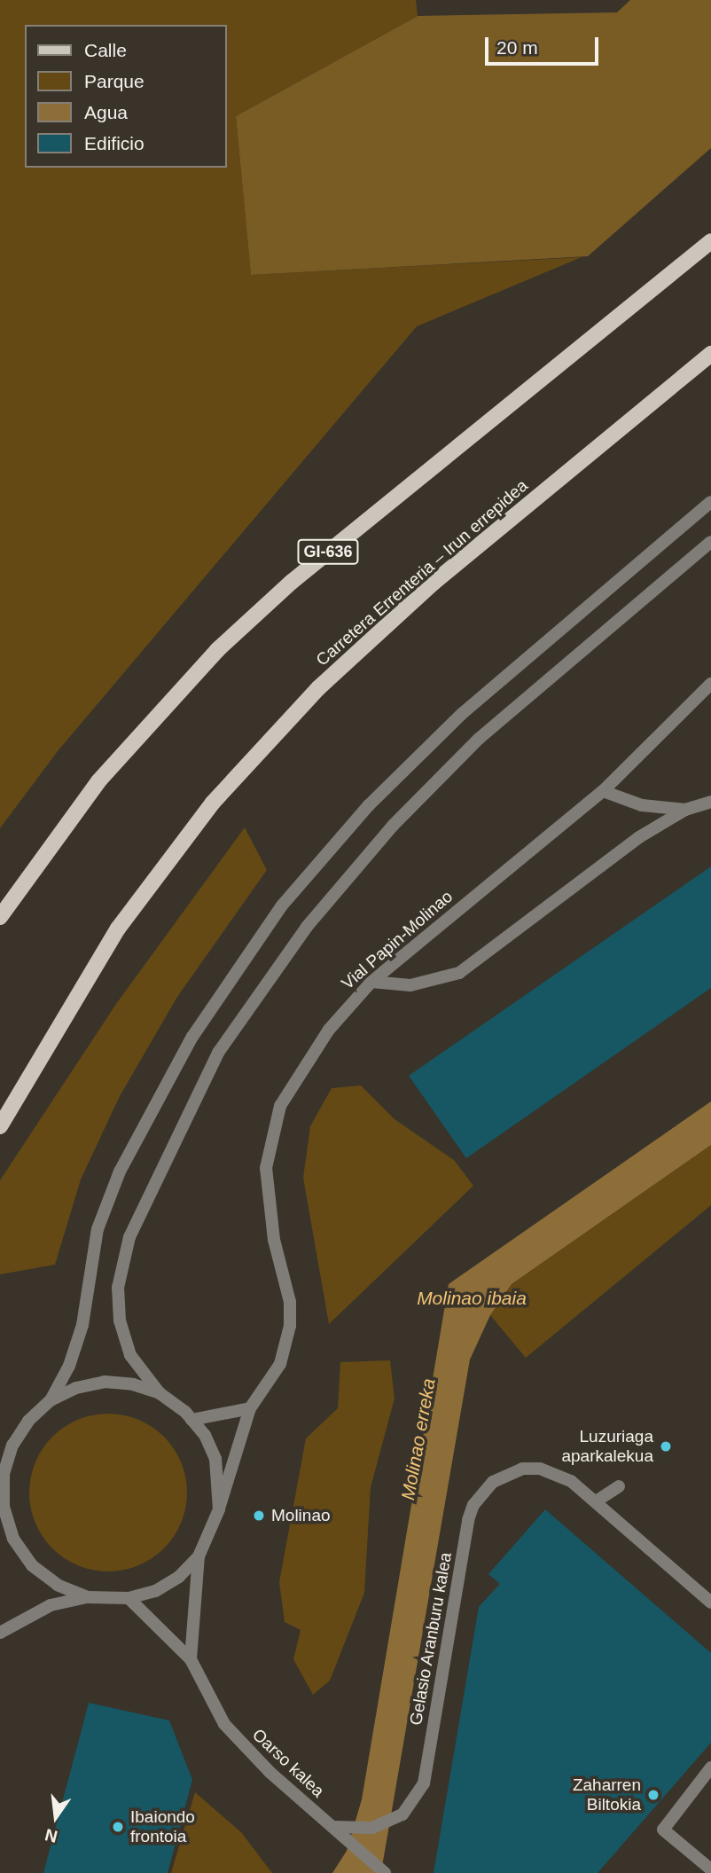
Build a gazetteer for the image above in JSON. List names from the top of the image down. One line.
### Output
{"streets":{"main road":["GI-636","Carretera Errenteria – Irun errepidea"],"street":["Vial Papin-Molinao","Gelasio Aranburu kalea","Oarso kalea"]},"crossings":[["Vial Papin-Molinao","Oarso kalea"],["Gelasio Aranburu kalea","Oarso kalea"]],"water":["Molinao ibaia","Molinao erreka"],"places":["Luzuriaga aparkalekua","Molinao","Zaharren Biltokia","Ibaiondo frontoia"],"legend":["Calle","Parque","Agua","Edificio"],"scale_bar":"20 m","north":"bottom"}
